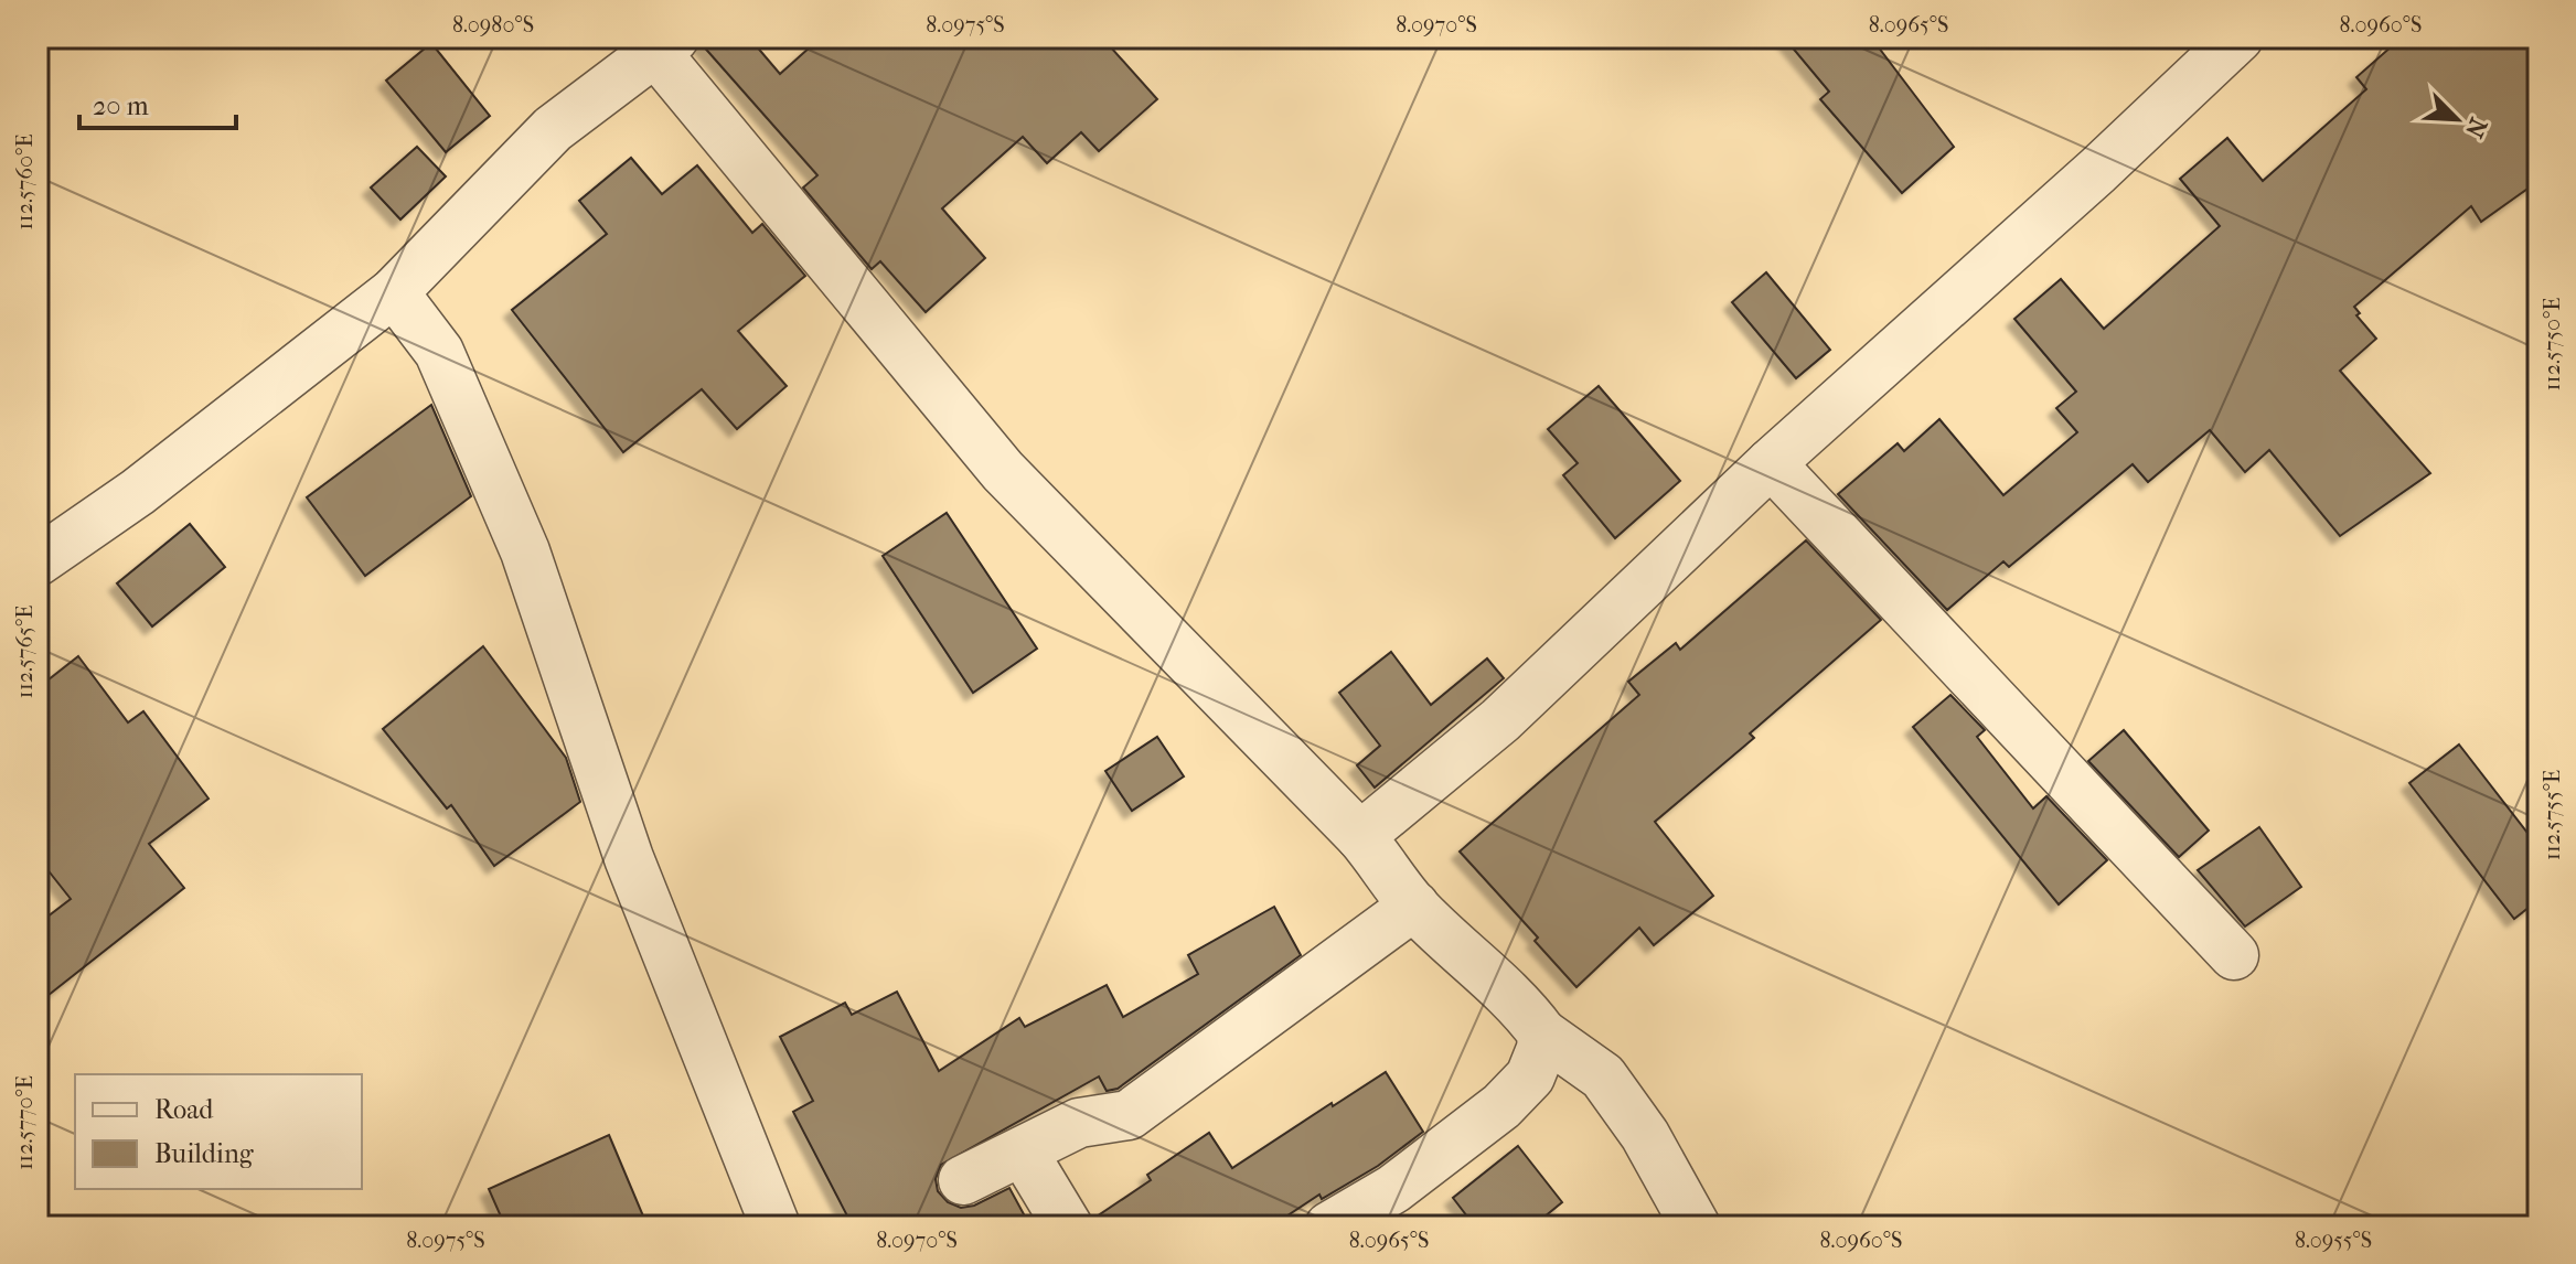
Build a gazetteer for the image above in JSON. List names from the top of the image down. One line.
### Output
{"legend":["Road","Building"],"scale_bar":"20 m","north":"bottom right","coordinates":["8.0980°S","8.0975°S","8.0970°S","8.0965°S","8.0960°S","112.5760°E","112.5750°E","112.5765°E","112.5755°E","112.5770°E","8.0955°S"]}
